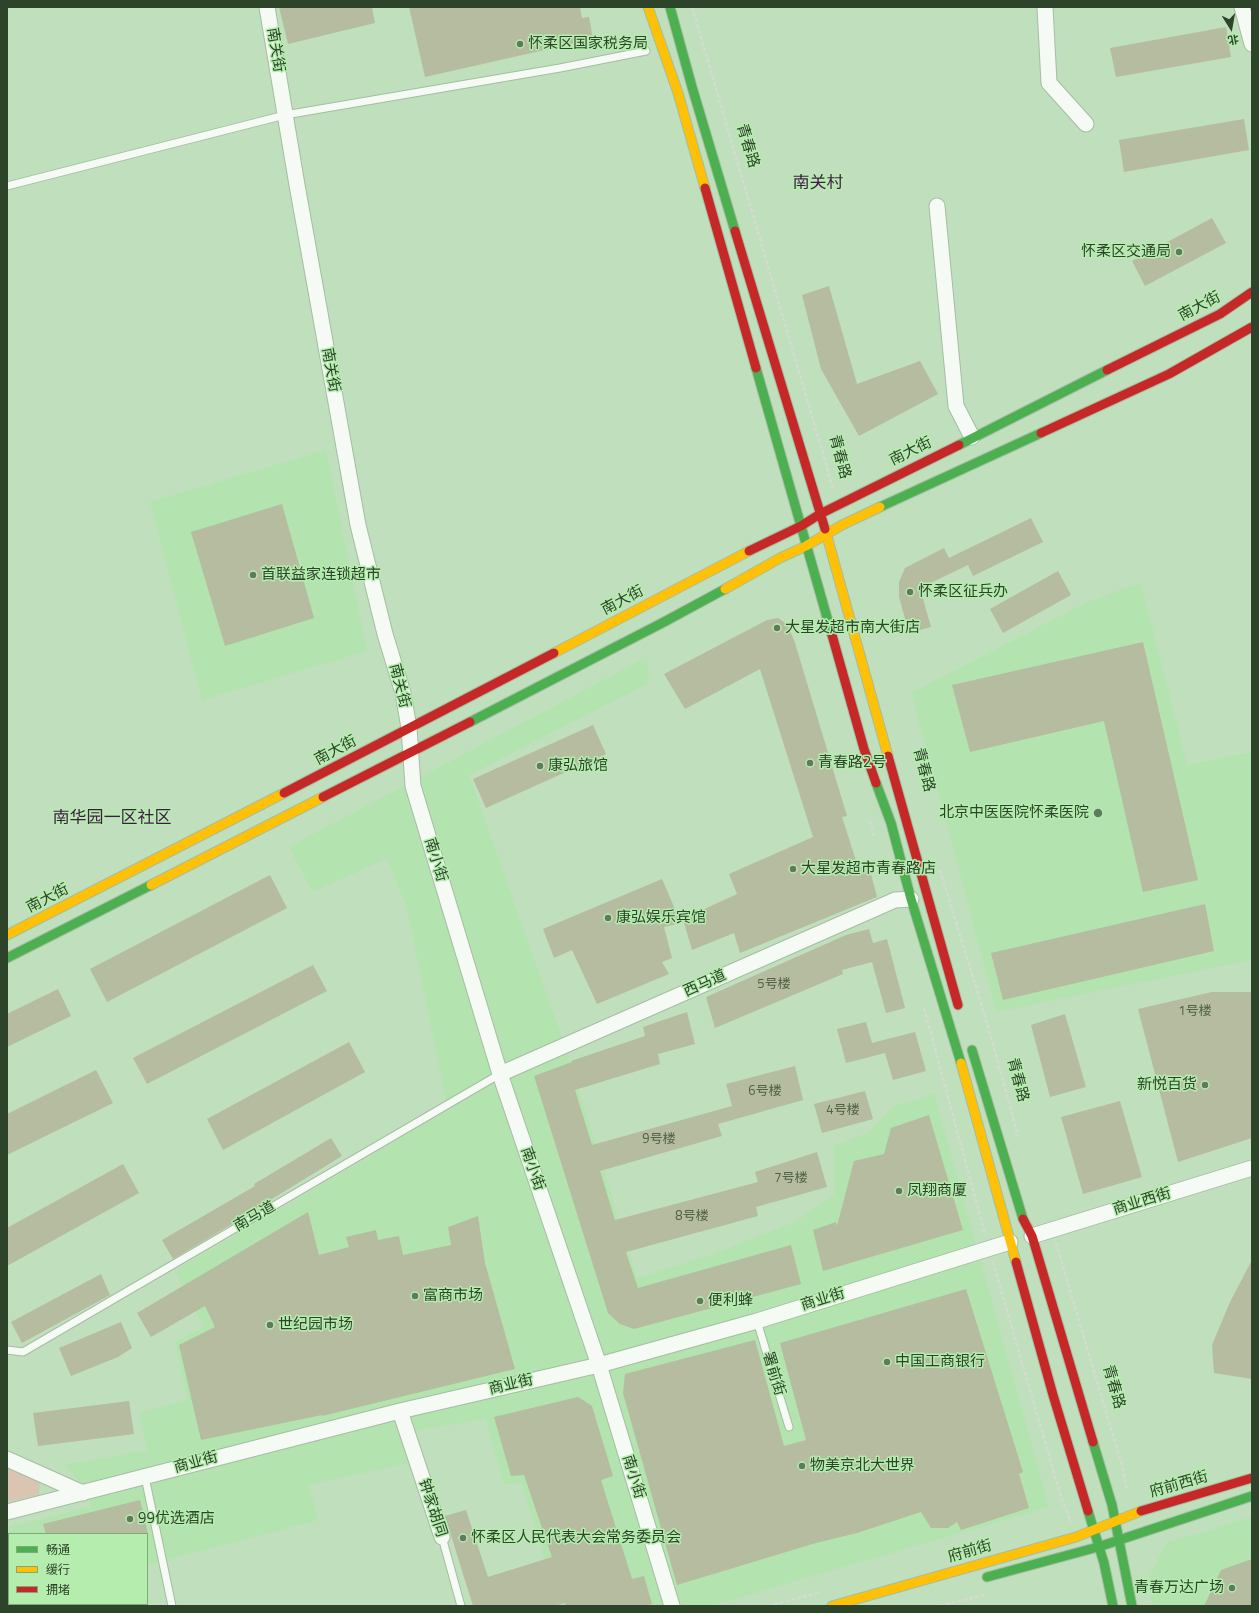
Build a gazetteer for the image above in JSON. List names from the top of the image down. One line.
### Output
{"streets":{"main road":["青春路","南大街","府前西街","府前街"],"street":["南关街","南小街","西马道","商业西街","商业街","钟家胡同"],"lane":["南马道","署前街"]},"crossings":[["南关街","南大街"],["南关街","南小街"],["青春路","南大街"],["青春路","商业西街"],["南大街","南小街"],["南小街","西马道"],["南小街","南马道"],["南小街","商业街"],["西马道","南马道"],["商业街","署前街"],["商业街","钟家胡同"],["府前西街","府前街"]],"districts":["南关村","南华园一区社区"],"places":["怀柔区国家税务局","怀柔区交通局","首联益家连锁超市","怀柔区征兵办","大星发超市南大街店","青春路2号","康弘旅馆","北京中医医院怀柔医院","大星发超市青春路店","康弘娱乐宾馆","新悦百货","凤翔商厦","富商市场","便利蜂","世纪园市场","中国工商银行","物美京北大世界","99优选酒店","怀柔区人民代表大会常务委员会","青春万达广场"],"house_numbers":["5号楼","1号楼","6号楼","4号楼","9号楼","7号楼","8号楼"],"legend":["畅通","缓行","拥堵"],"north":"bottom"}
